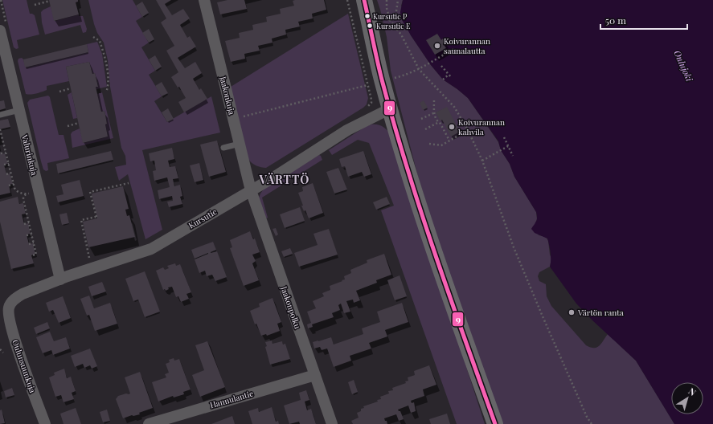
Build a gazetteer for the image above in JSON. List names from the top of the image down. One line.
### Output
{"streets":{"street":["Jaakonkuja","Valurinkuja","Kursutie","Jaakonpolku","Oulunsuunkuja","Hannulantie"]},"crossings":[["Jaakonkuja","Kursutie"],["Jaakonkuja","Jaakonpolku"],["Valurinkuja","Kursutie"],["Kursutie","Jaakonpolku"],["Kursutie","Oulunsuunkuja"],["Jaakonpolku","Hannulantie"]],"districts":["VÄRTTÖ"],"water":["Oulujoki"],"places":["Kursutie P","Kursutie E","Koivurannan saunalautta","Koivurannan kahvila","Värtön ranta"],"lines":["transit line 9"],"scale_bar":"50 m","north":"top right"}
